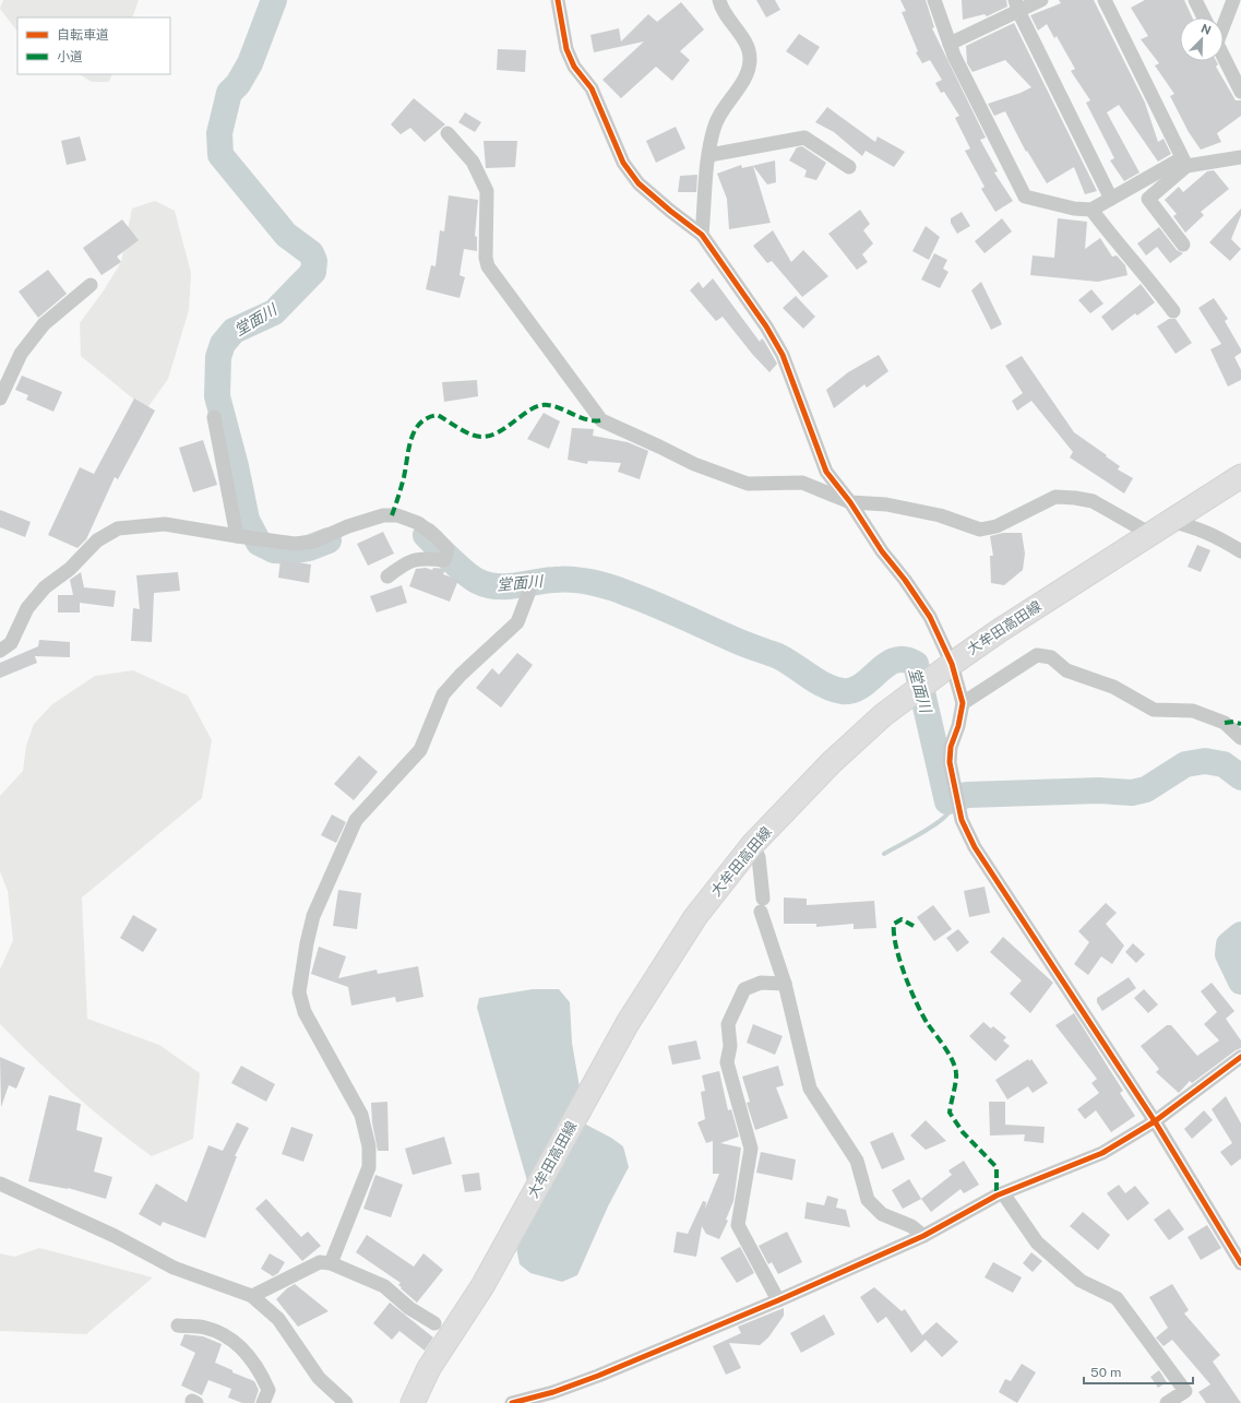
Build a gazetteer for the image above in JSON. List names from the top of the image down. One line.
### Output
{"streets":{"main road":["大牟田高田線"]},"water":["堂面川"],"legend":["自転車道","小道"],"scale_bar":"50 m","north":"top right"}
